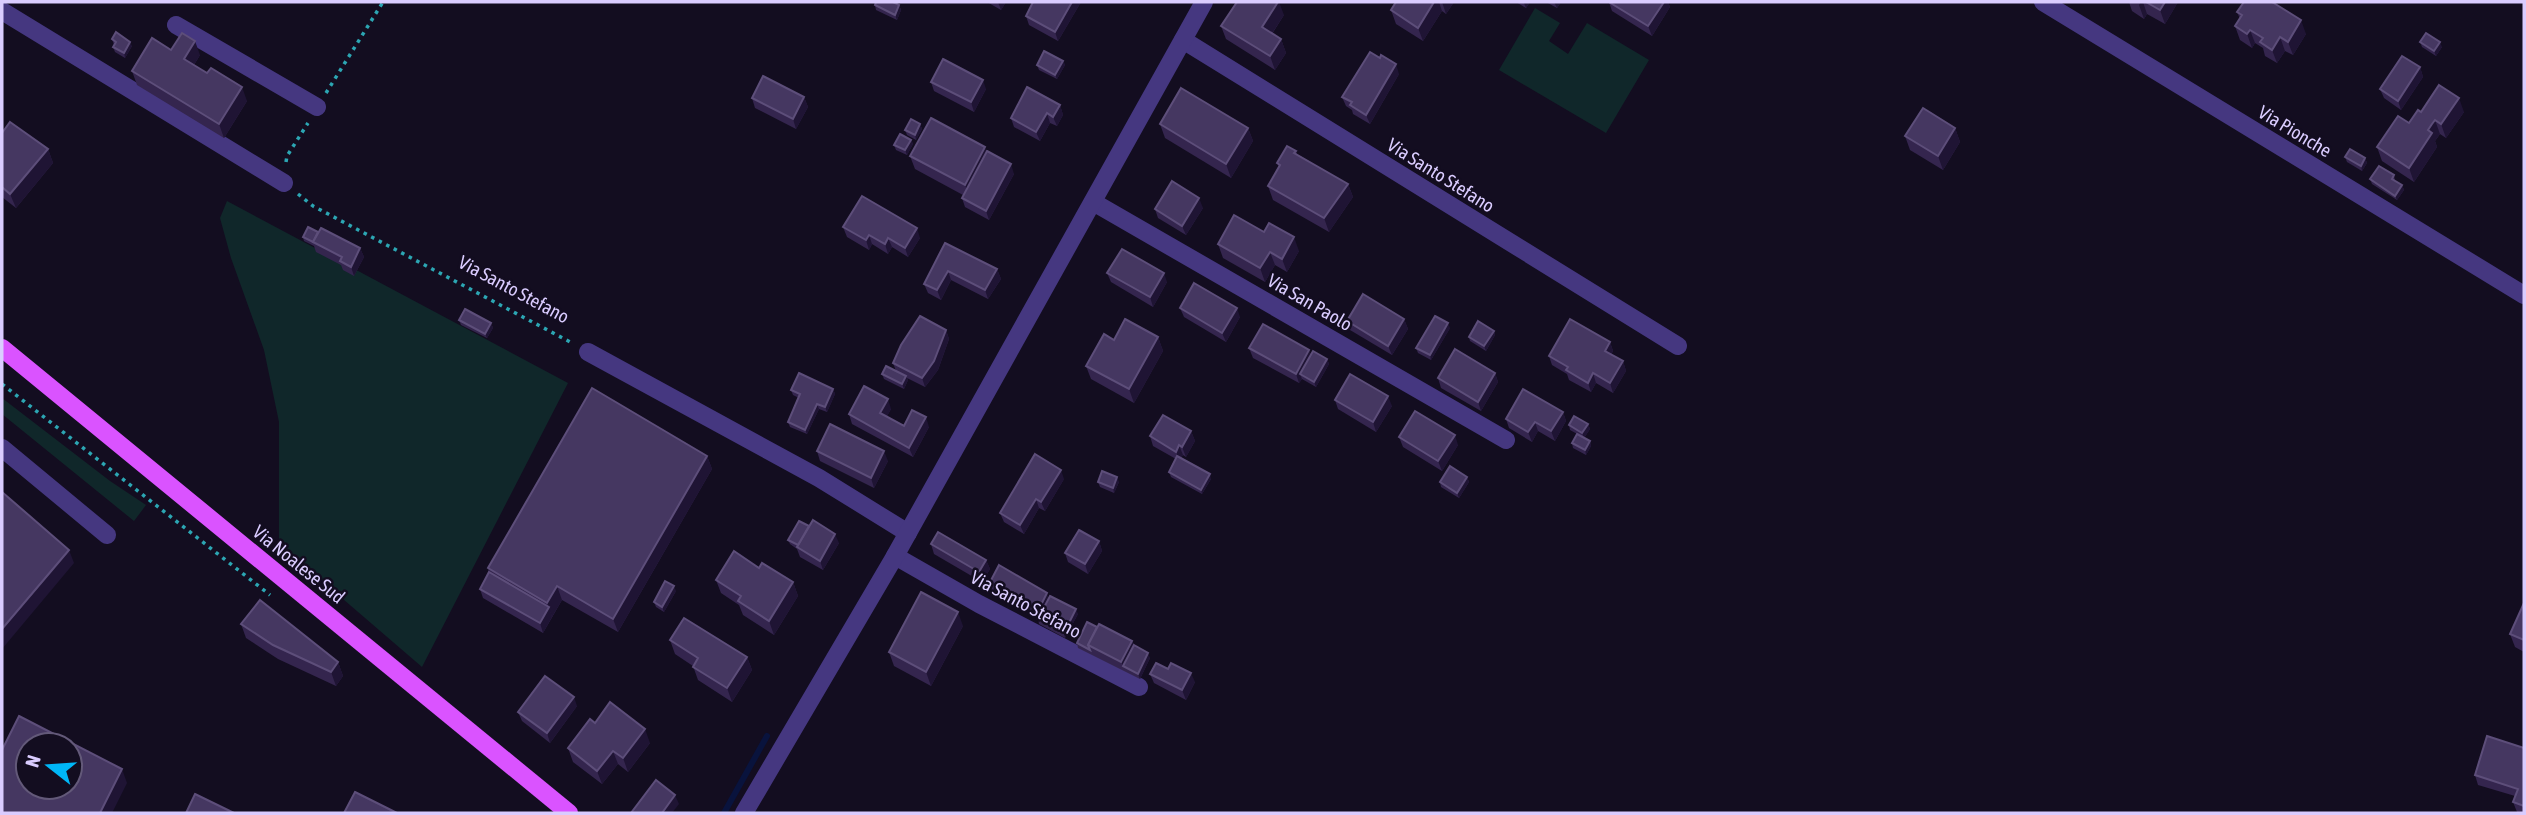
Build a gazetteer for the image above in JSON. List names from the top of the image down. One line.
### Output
{"streets":{"main road":["Via Noalese Sud"],"street":["Via Pionche","Via Santo Stefano","Via San Paolo"]},"north":"left"}
